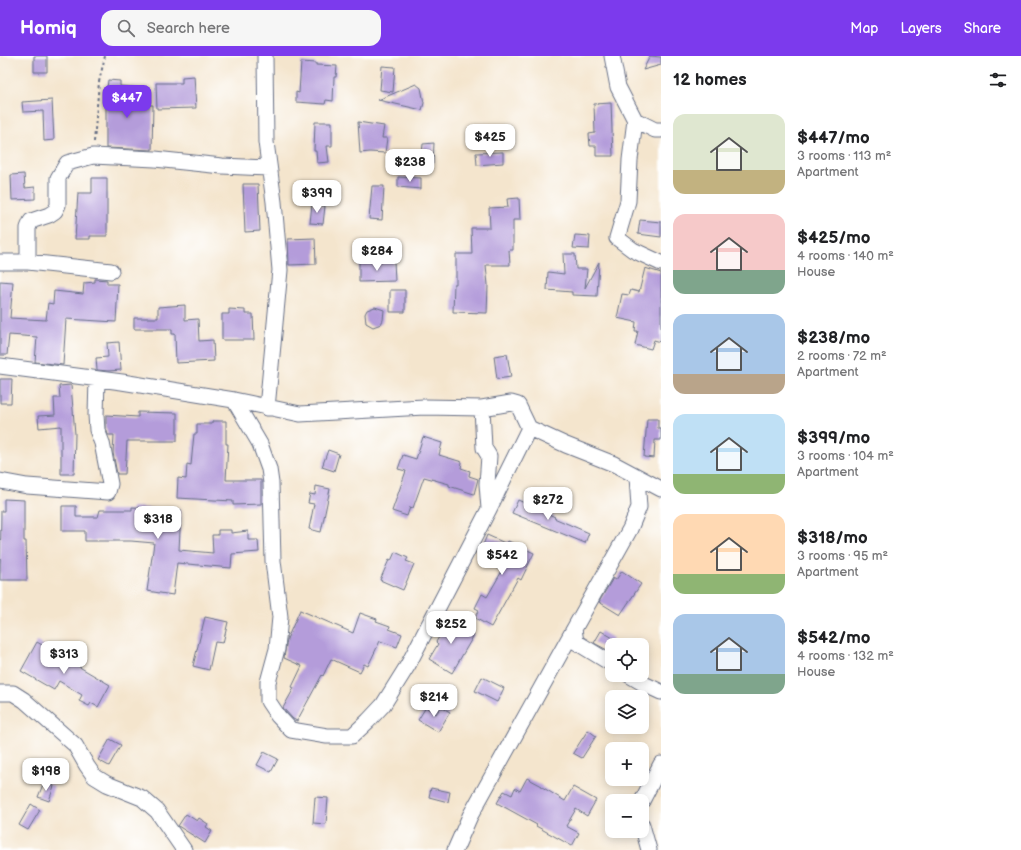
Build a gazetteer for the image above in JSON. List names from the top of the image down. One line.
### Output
{"page":{"header":"Homiq","search":"Search here","nav":["Map","Layers","Share"],"heading":"12 homes","price":["$447","$425","$238","$399","$284","$272","$318","$542","$252","$313","$214","$198"],"list":[{"name":"$447/mo","note":"3 rooms · 113 m² · Apartment"},{"name":"$425/mo","note":"4 rooms · 140 m² · House"},{"name":"$238/mo","note":"2 rooms · 72 m² · Apartment"},{"name":"$399/mo","note":"3 rooms · 104 m² · Apartment"},{"name":"$318/mo","note":"3 rooms · 95 m² · Apartment"},{"name":"$542/mo","note":"4 rooms · 132 m² · House"}],"map_buttons":["+","−"]}}
